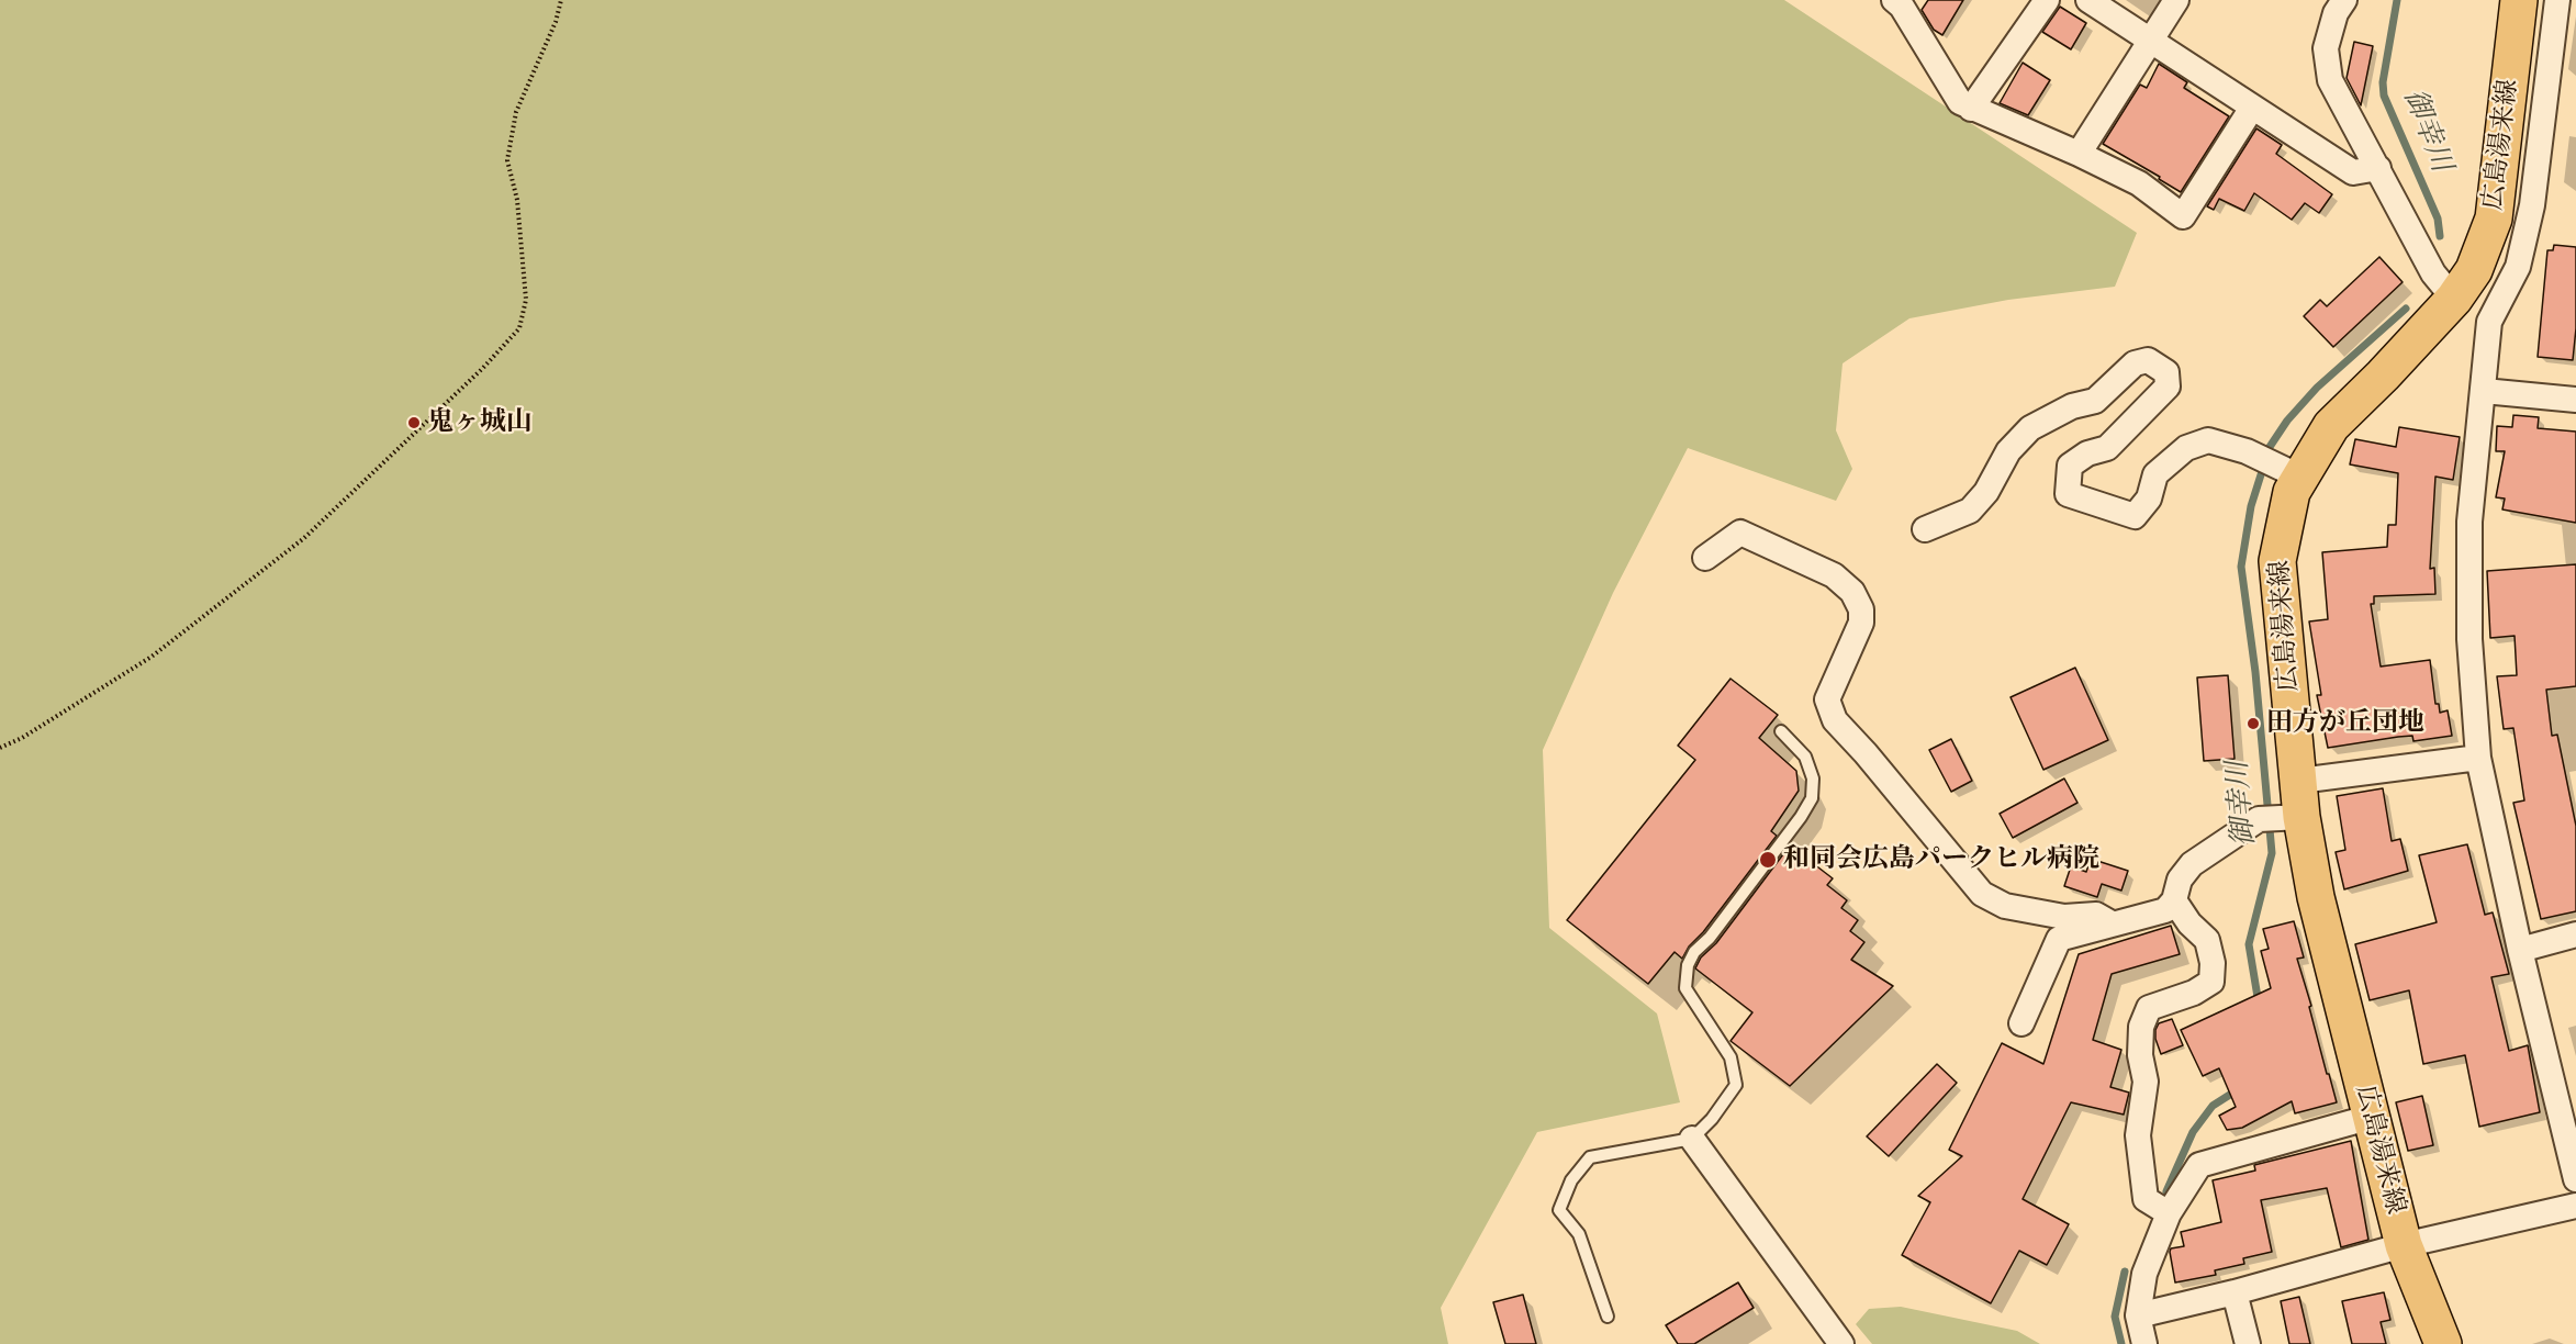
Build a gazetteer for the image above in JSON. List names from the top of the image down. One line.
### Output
{"streets":{"main road":["広島湯来線"]},"water":["御幸川"],"places":["鬼ヶ城山","田方が丘団地","和同会広島パークヒル病院"]}
